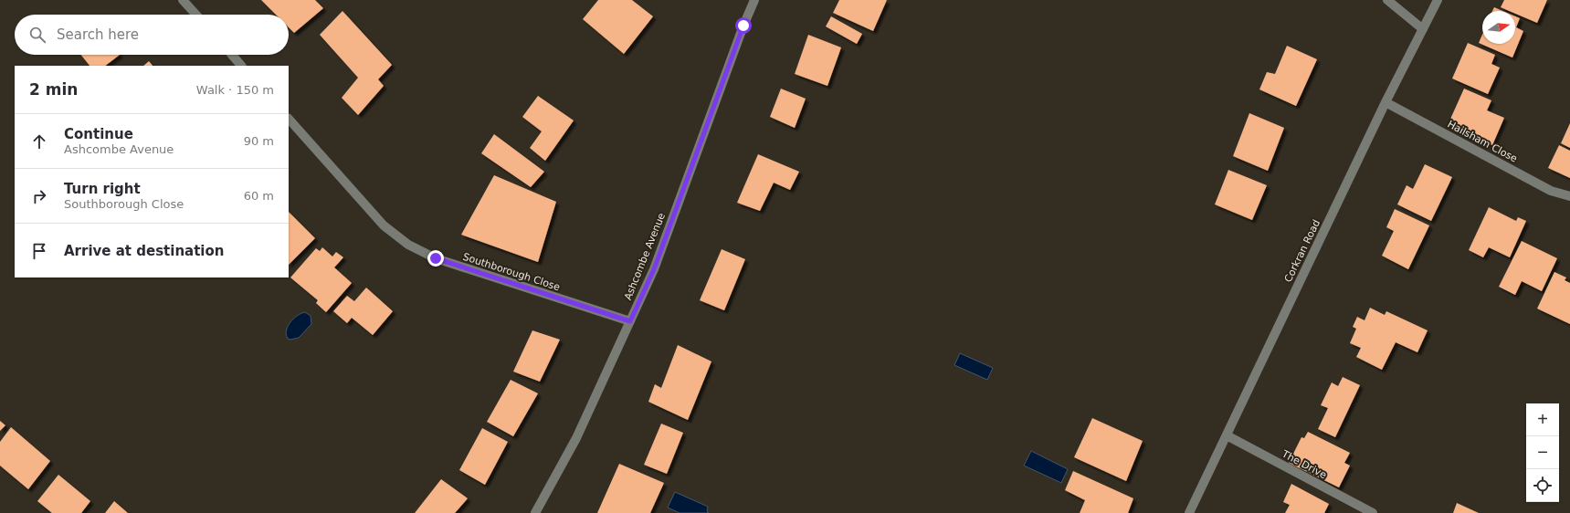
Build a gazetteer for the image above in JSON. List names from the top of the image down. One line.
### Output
{"streets":{"street":["Hailsham Close","Corkran Road","Ashcombe Avenue","Southborough Close","The Drive"]},"crossings":[["Hailsham Close","Corkran Road"],["Corkran Road","The Drive"],["Ashcombe Avenue","Southborough Close"]],"north":"right","page":{"search":"Search here","heading":["2 min","Walk · 150 m"],"list":[["Continue","Ashcombe Avenue","90 m"],["Turn right","Southborough Close","60 m"],"Arrive at destination"],"map_buttons":["+","−"]}}
